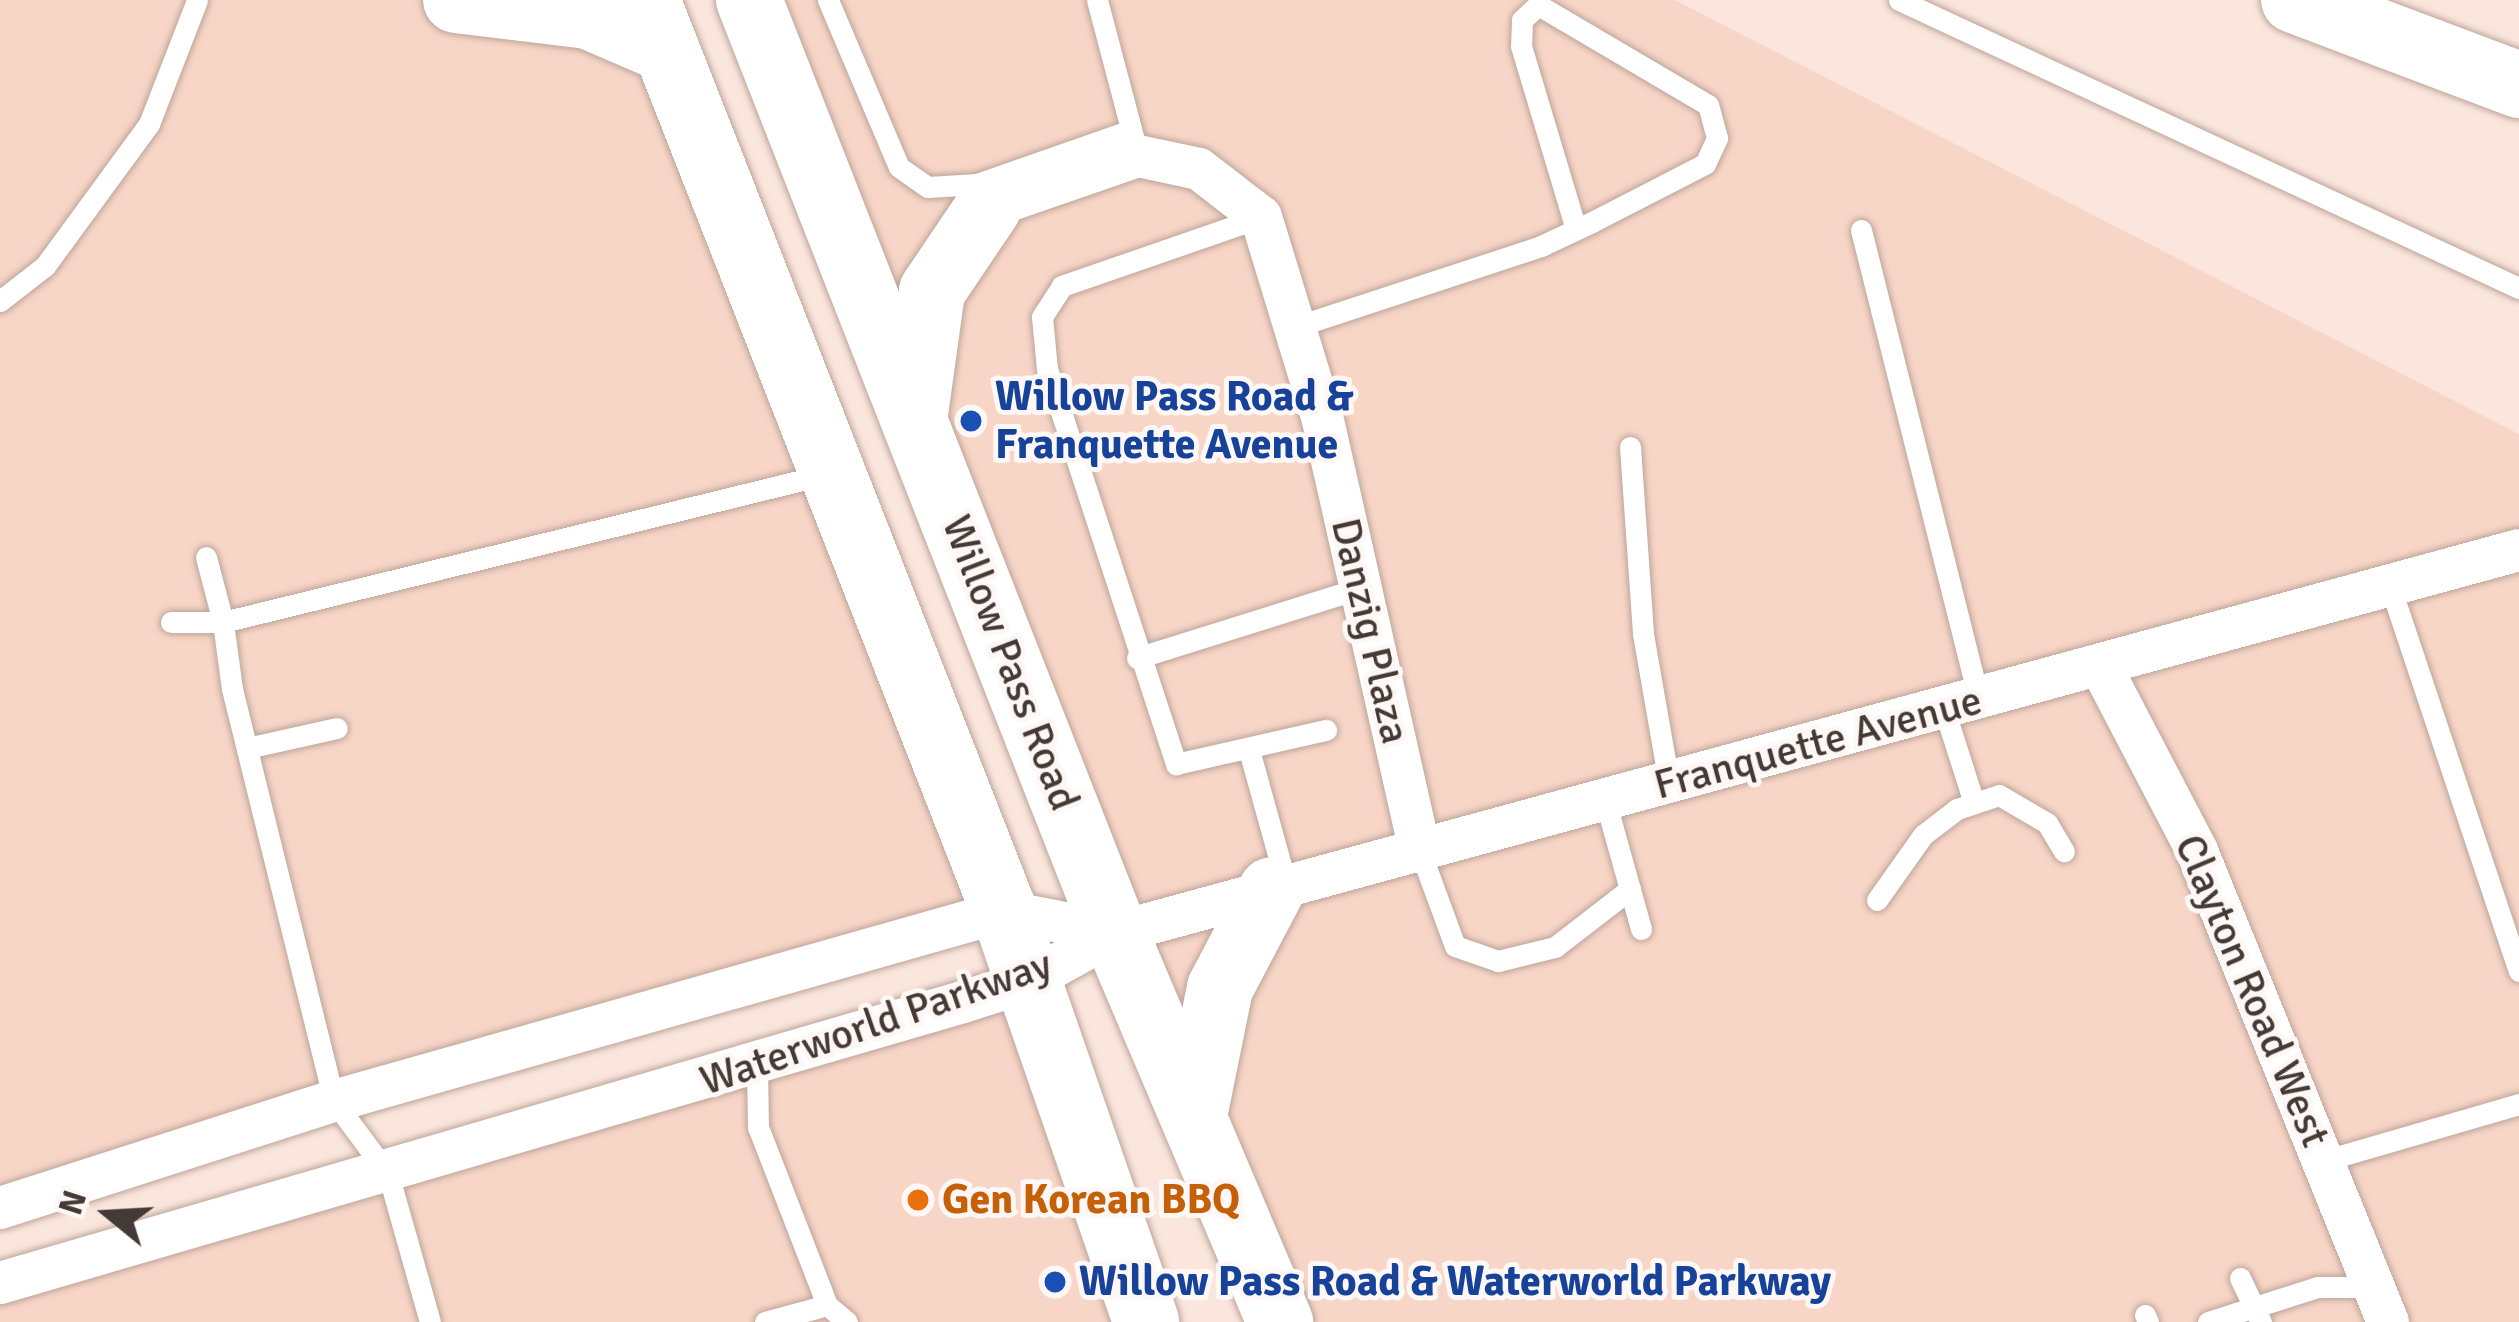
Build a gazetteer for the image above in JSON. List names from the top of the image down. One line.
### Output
{"streets":{"main road":["Willow Pass Road"],"street":["Danzig Plaza","Franquette Avenue","Clayton Road West","Waterworld Parkway"]},"crossings":[["Danzig Plaza","Franquette Avenue"],["Willow Pass Road","Franquette Avenue"],["Willow Pass Road","Waterworld Parkway"],["Franquette Avenue","Clayton Road West"],["Franquette Avenue","Waterworld Parkway"]],"places":["Willow Pass Road & Franquette Avenue","Gen Korean BBQ","Willow Pass Road & Waterworld Parkway"],"north":"left"}
